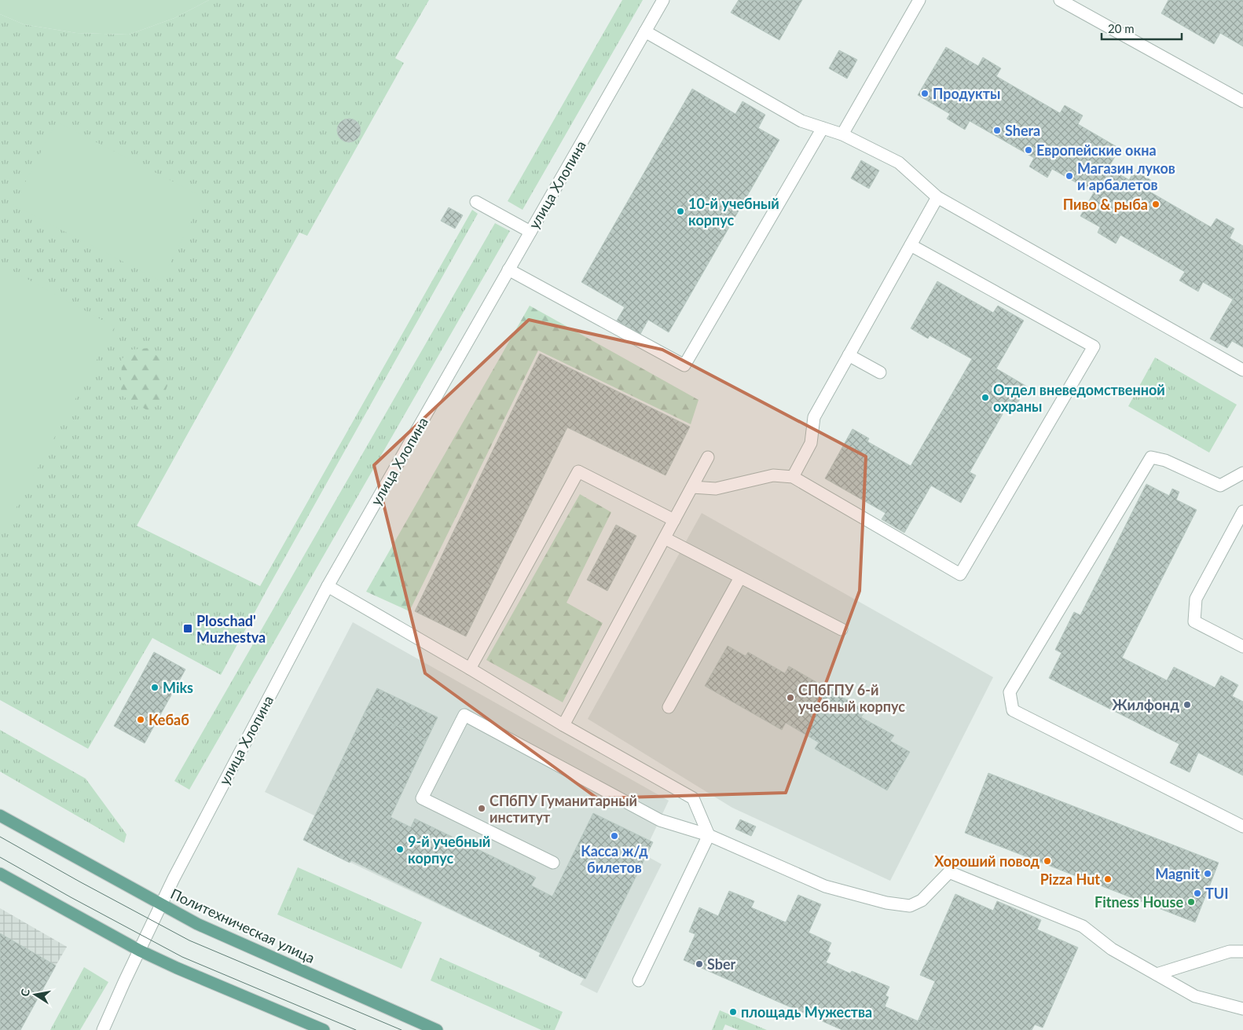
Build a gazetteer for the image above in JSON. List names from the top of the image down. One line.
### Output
{"streets":{"main road":["Политехническая улица"],"street":["улица Хлопина"]},"crossings":[["улица Хлопина","Политехническая улица"]],"places":{"other":["Продукты","Shera","Европейские окна","Магазин луков и арбалетов","Пиво & рыба","10-й учебный корпус","Отдел вневедомственной охраны","Miks","СПбГПУ 6-й учебный корпус","Жилфонд","Кебаб","СПбПУ Гуманитарный институт","Касса ж/д билетов","9-й учебный корпус","Хороший повод","Magnit","Pizza Hut","TUI","Fitness House","Sber","площадь Мужества"],"transit":["Ploschad' Muzhestva"]},"scale_bar":"20 m","north":"left"}
